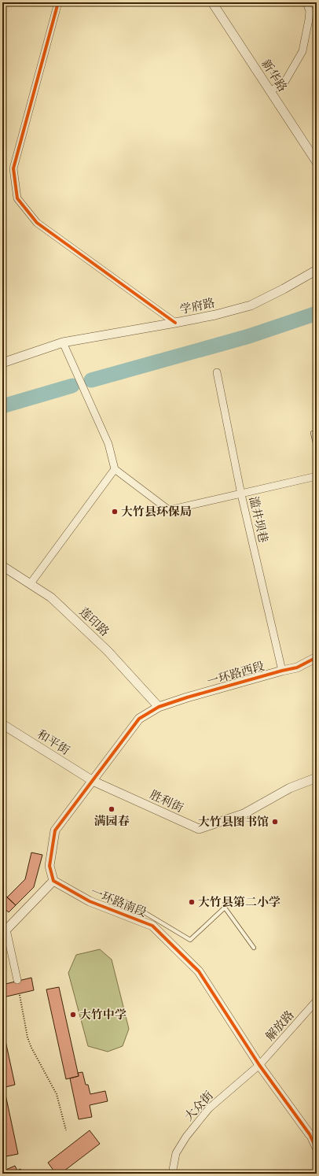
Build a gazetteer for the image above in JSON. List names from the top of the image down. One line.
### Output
{"streets":{"street":["新华路","学府路","滥井坝巷","莲印路","一环路西段","和平街","胜利街","一环路南段","解放路","大众街"]},"crossings":[["滥井坝巷","一环路西段"],["莲印路","一环路西段"],["和平街","胜利街"],["一环路南段","解放路"],["一环路南段","大众街"],["解放路","大众街"]],"places":["大竹县环保局","满园春","大竹县图书馆","大竹县第二小学","大竹中学"]}
